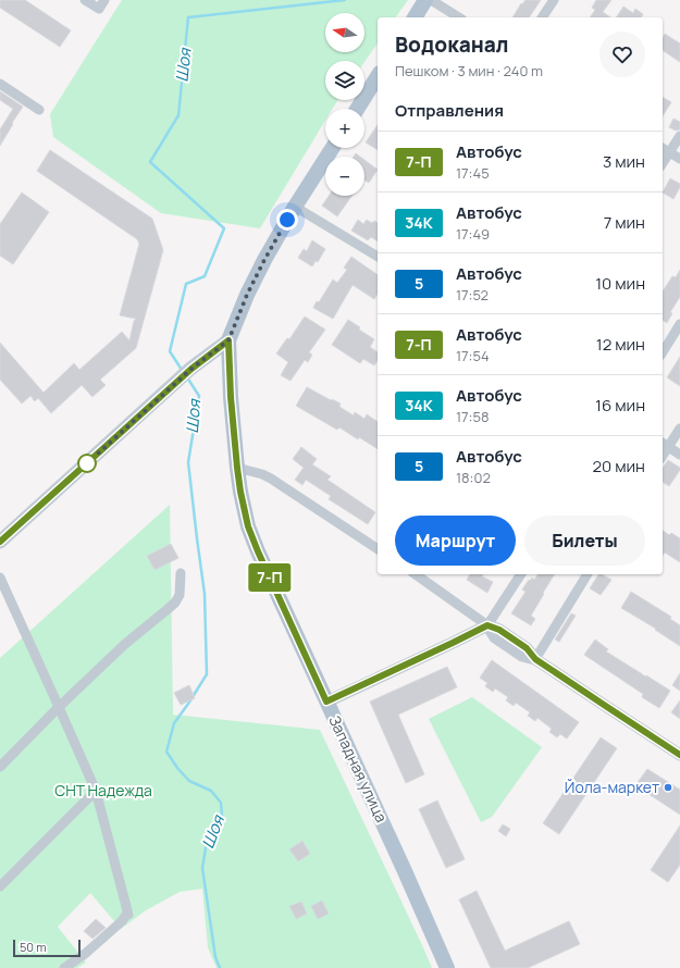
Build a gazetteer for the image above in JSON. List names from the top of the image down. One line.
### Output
{"streets":{"main road":["Западная улица"]},"water":["Шоя"],"parks":["СНТ Надежда"],"places":["Йола-маркет"],"lines":["bus line 7-П"],"scale_bar":"50 m","north":"left","page":{"on_map":"7-П","map_buttons":["+","−"],"heading":[["Водоканал","Пешком · 3 мин · 240 m"],"Отправления"],"list":[{"mark":"7-П","name":"Автобус","note":"17:45","value":"3 мин"},{"mark":"34К","name":"Автобус","note":"17:49","value":"7 мин"},{"mark":"5","name":"Автобус","note":"17:52","value":"10 мин"},{"mark":"7-П","name":"Автобус","note":"17:54","value":"12 мин"},{"mark":"34К","name":"Автобус","note":"17:58","value":"16 мин"},{"mark":"5","name":"Автобус","note":"18:02","value":"20 мин"}],"buttons":["Маршрут","Билеты"],"scale":"50 m"}}
